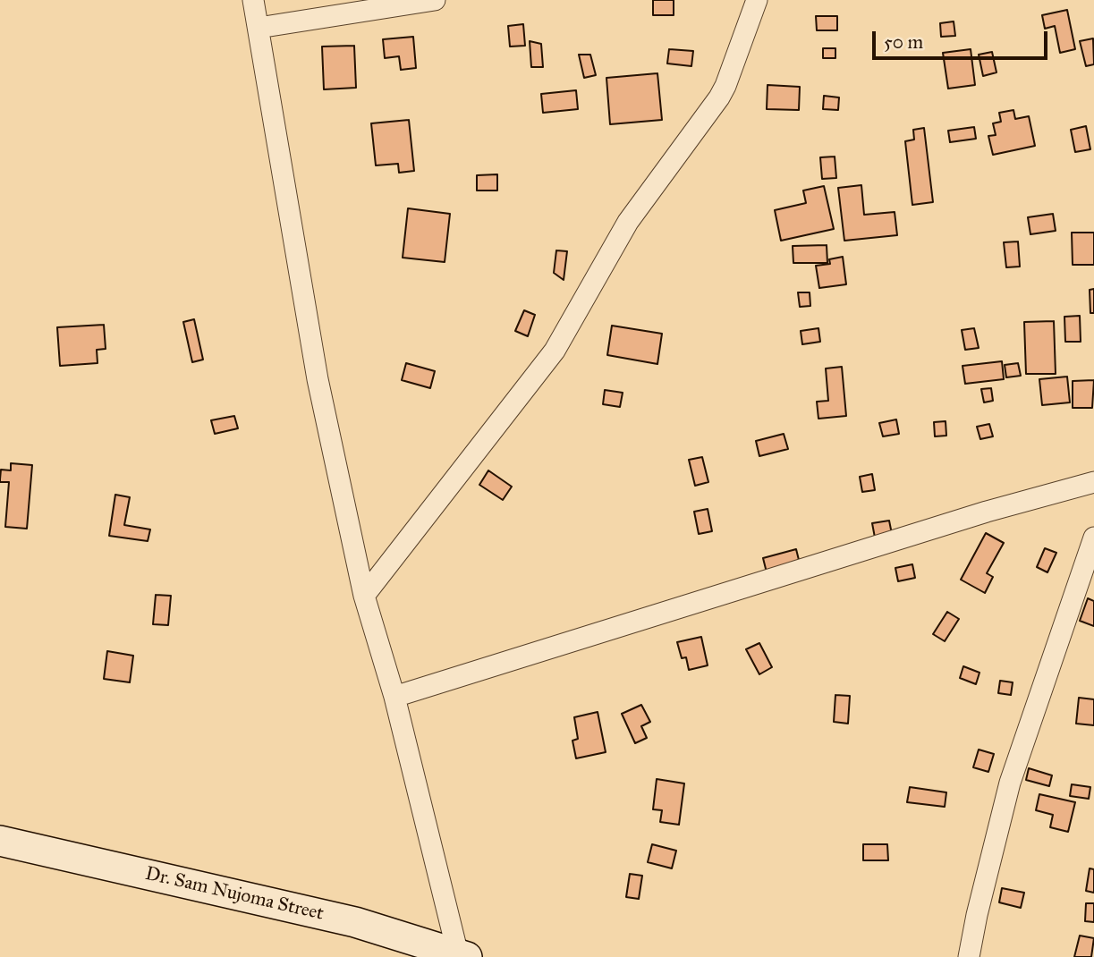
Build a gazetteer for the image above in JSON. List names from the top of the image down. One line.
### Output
{"streets":{"street":["Dr. Sam Nujoma Street"]},"scale_bar":"50 m"}
